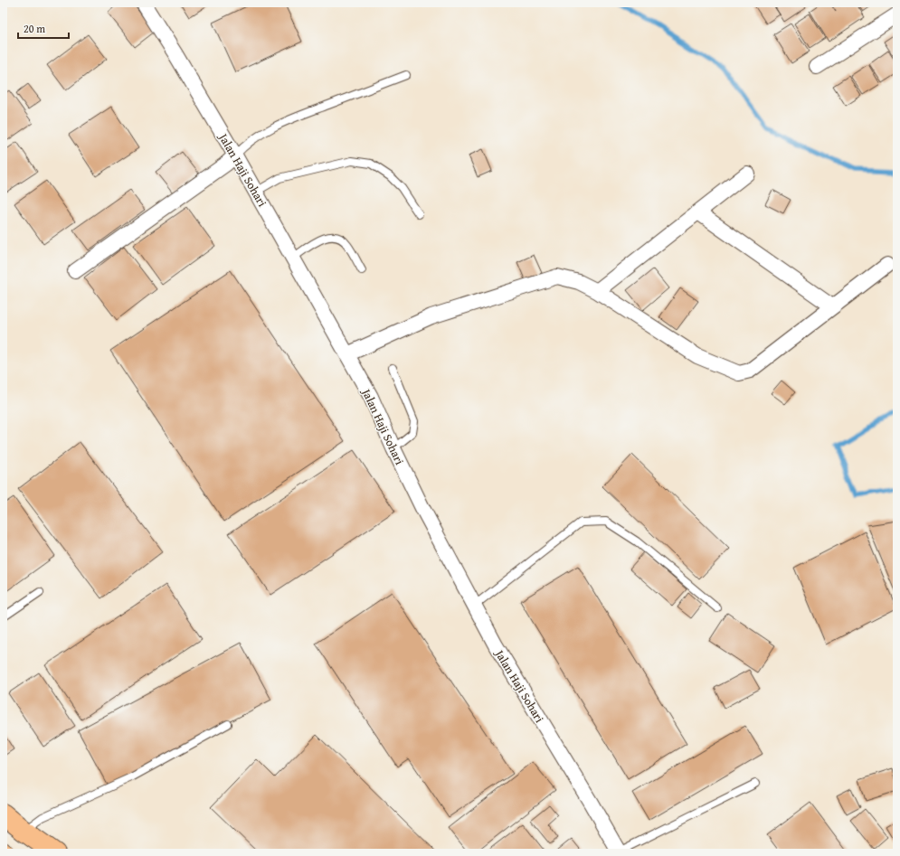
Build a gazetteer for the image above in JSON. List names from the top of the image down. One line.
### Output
{"streets":{"street":["Jalan Haji Sohari"]},"scale_bar":"20 m"}
